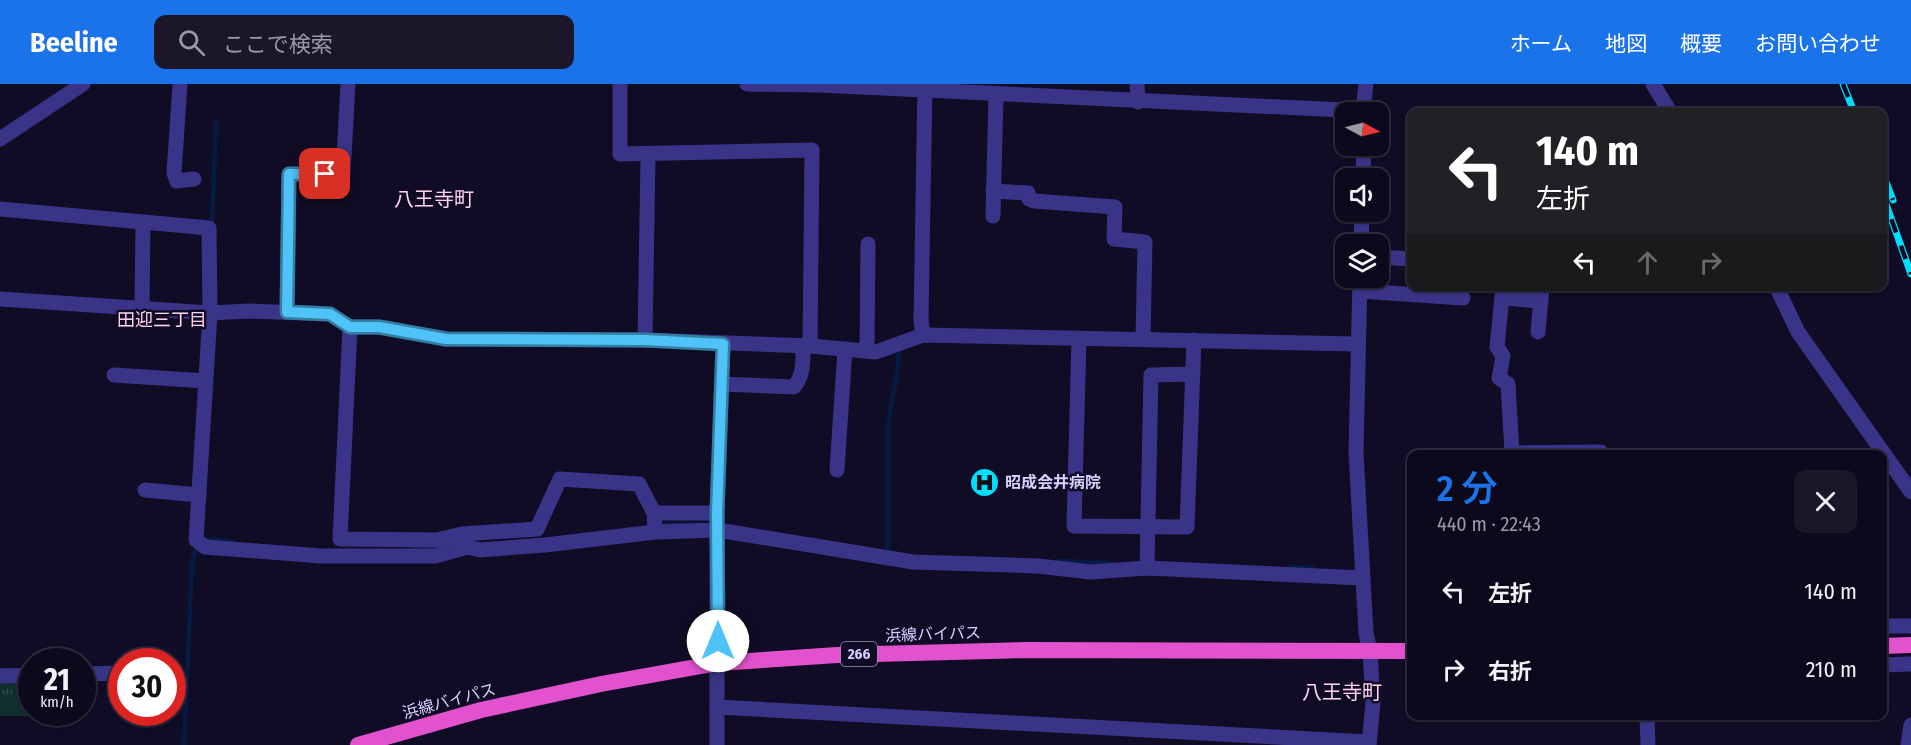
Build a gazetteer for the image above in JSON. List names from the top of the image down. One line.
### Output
{"streets":{"highway":["浜線バイパス","266"]},"districts":["八王寺町","田迎三丁目","八王寺町"],"places":{"hospital":["昭成会井病院"]},"north":"right","page":{"header":"Beeline","search":"ここで検索","nav":["ホーム","地図","概要","お問い合わせ"],"turn":["140 m","左折"],"heading":["2 分","440 m · 22:43"],"list":[{"name":"左折","value":"140 m"},{"name":"右折","value":"210 m"}],"speed":"21 km/h","limit":"30"}}
